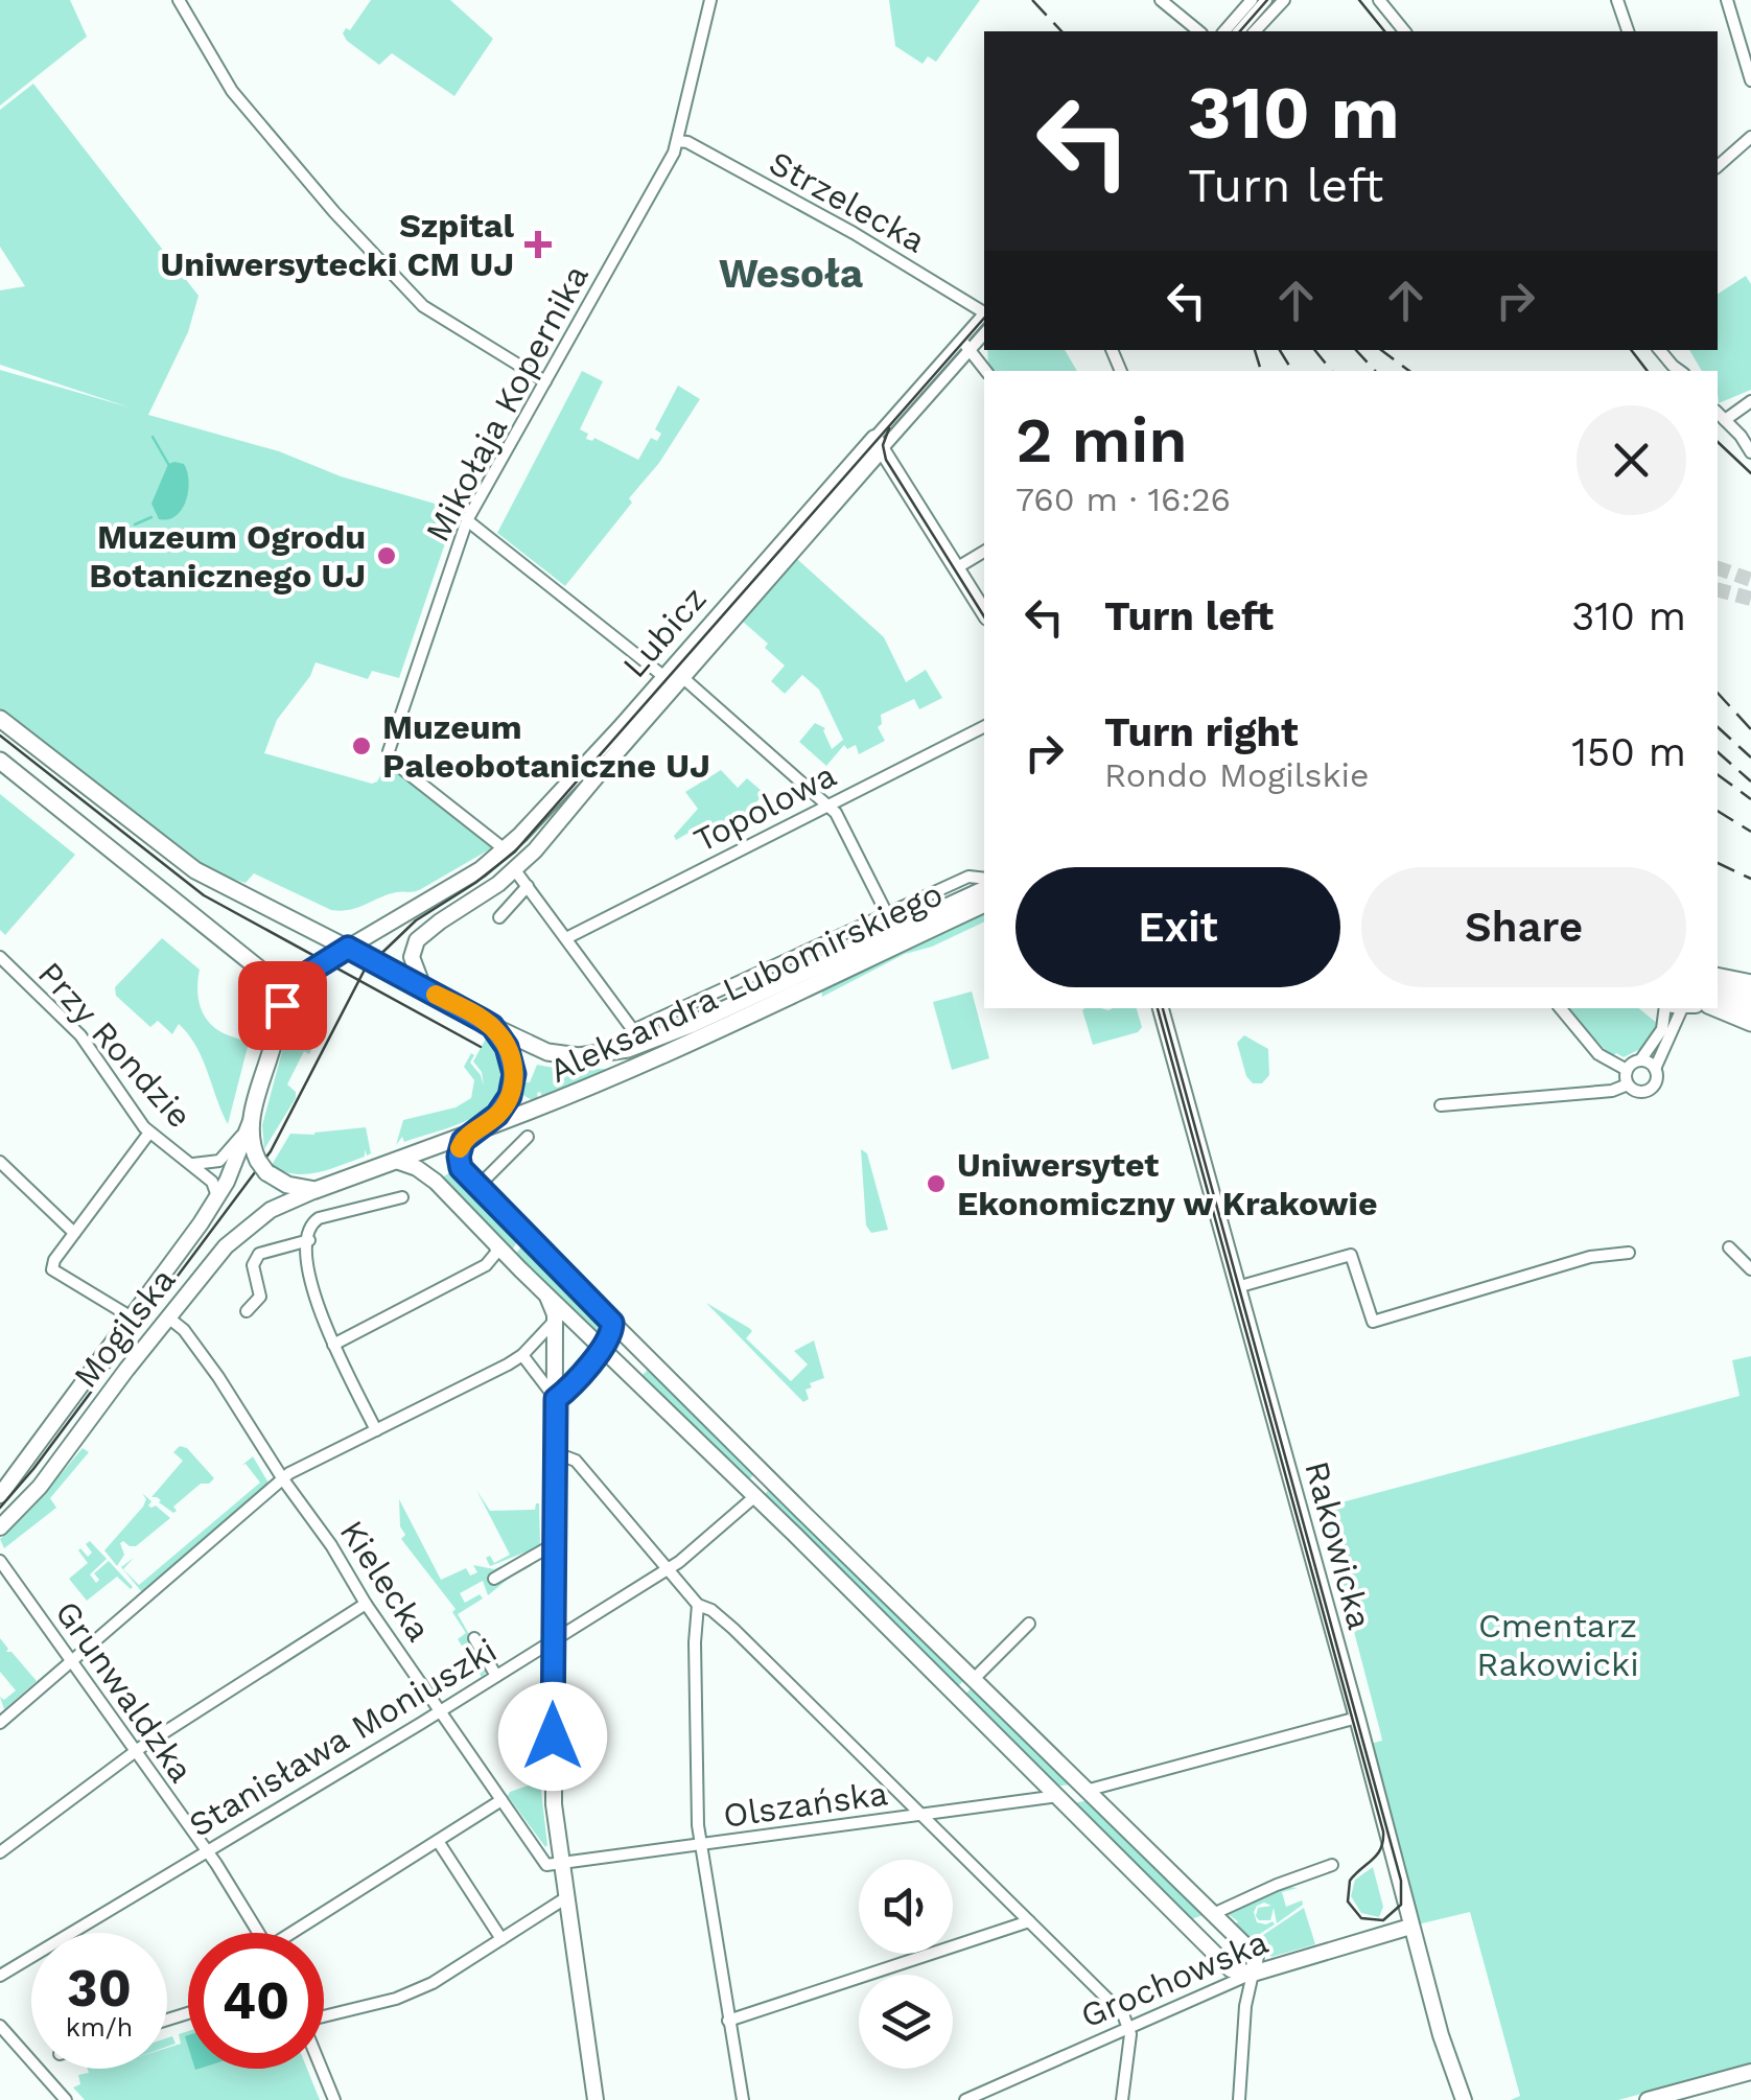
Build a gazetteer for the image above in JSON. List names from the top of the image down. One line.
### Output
{"streets":{"main road":["Aleksandra Lubomirskiego"],"street":["Strzelecka","Mikołaja Kopernika","Lubicz","Topolowa","Przy Rondzie","Mogilska","Rakowicka","Kielecka","Grunwaldzka","Stanisława Moniuszki","Olszańska","Grochowska"]},"crossings":[["Strzelecka","Mikołaja Kopernika"],["Mikołaja Kopernika","Lubicz"],["Lubicz","Aleksandra Lubomirskiego"],["Lubicz","Przy Rondzie"],["Lubicz","Mogilska"],["Aleksandra Lubomirskiego","Przy Rondzie"],["Aleksandra Lubomirskiego","Mogilska"],["Przy Rondzie","Mogilska"],["Mogilska","Kielecka"],["Rakowicka","Grochowska"],["Kielecka","Stanisława Moniuszki"],["Kielecka","Olszańska"],["Grunwaldzka","Stanisława Moniuszki"]],"districts":["Wesoła"],"parks":["Cmentarz Rakowicki"],"places":{"health":["Szpital Uniwersytecki CM UJ"],"other":["Muzeum Ogrodu Botanicznego UJ","Muzeum Paleobotaniczne UJ","Uniwersytet Ekonomiczny w Krakowie"]},"page":{"turn":["310 m","Turn left"],"heading":["2 min","760 m · 16:26"],"list":[{"name":"Turn left","value":"310 m"},{"name":"Turn right","note":"Rondo Mogilskie","value":"150 m"}],"buttons":["Exit","Share"],"speed":"30 km/h","limit":"40"}}
